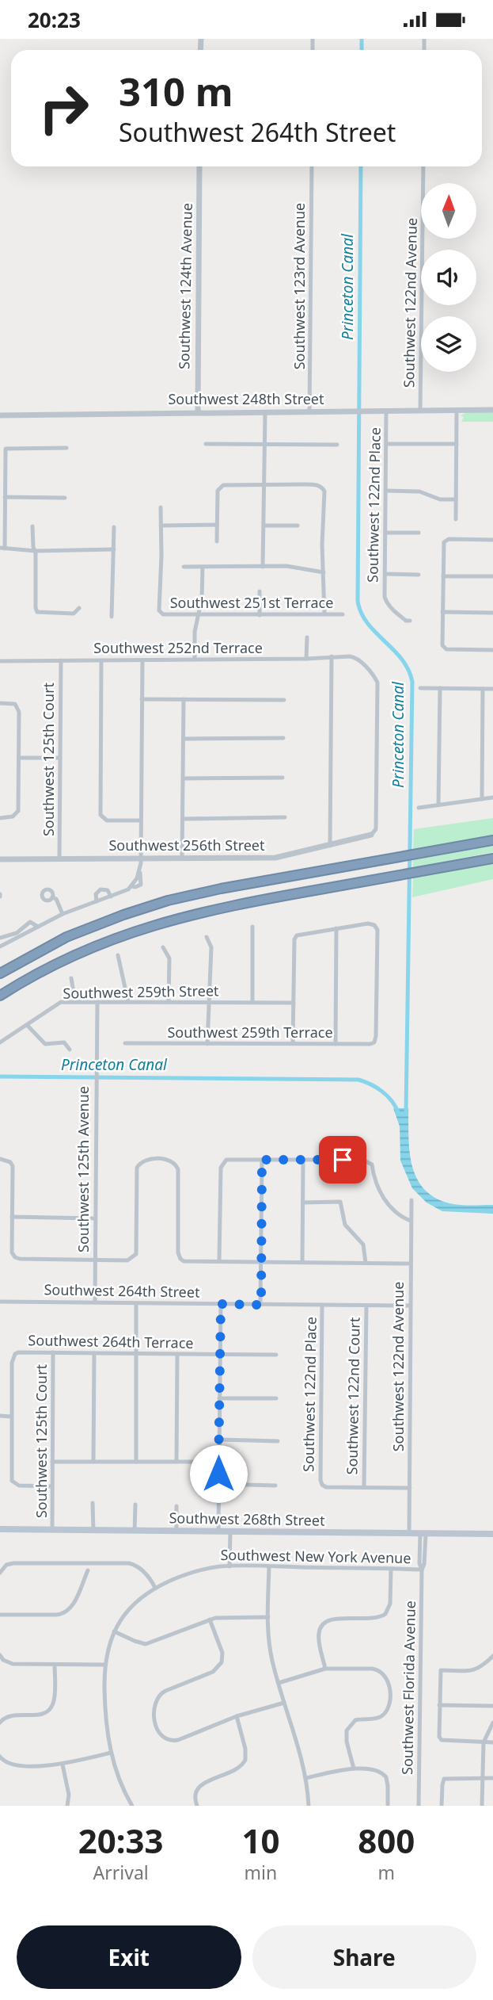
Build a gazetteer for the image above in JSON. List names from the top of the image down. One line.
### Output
{"streets":{"main road":["Southwest 268th Street"],"street":["Southwest 124th Avenue","Southwest 123rd Avenue","Southwest 122nd Avenue","Southwest 248th Street","Southwest 122nd Place","Southwest 251st Terrace","Southwest 252nd Terrace","Southwest 125th Court","Southwest 256th Street","Southwest 259th Street","Southwest 259th Terrace","Southwest 125th Avenue","Southwest 264th Street","Southwest 264th Terrace","Southwest 122nd Court","Southwest New York Avenue","Southwest Florida Avenue"]},"crossings":[["Southwest 124th Avenue","Southwest 248th Street"],["Southwest 123rd Avenue","Southwest 248th Street"],["Southwest 122nd Avenue","Southwest 248th Street"],["Southwest 122nd Avenue","Southwest 264th Street"],["Southwest 122nd Avenue","Southwest 268th Street"],["Southwest 248th Street","Southwest 122nd Place"],["Southwest 122nd Place","Southwest 264th Street"],["Southwest 122nd Place","Southwest 122nd Court"],["Southwest 252nd Terrace","Southwest 125th Court"],["Southwest 252nd Terrace","Southwest 256th Street"],["Southwest 125th Court","Southwest 256th Street"],["Southwest 125th Court","Southwest 264th Terrace"],["Southwest 125th Court","Southwest 268th Street"],["Southwest 259th Street","Southwest 125th Avenue"],["Southwest 125th Avenue","Southwest 264th Street"],["Southwest 264th Street","Southwest 122nd Court"],["Southwest 268th Street","Southwest Florida Avenue"],["Southwest New York Avenue","Southwest Florida Avenue"]],"water":["Princeton Canal"],"north":"top","page":{"status":"20:23","turn":["310 m","Southwest 264th Street"],"eta":["20:33","Arrival","10","min","800","m"],"buttons":["Exit","Share"]}}
